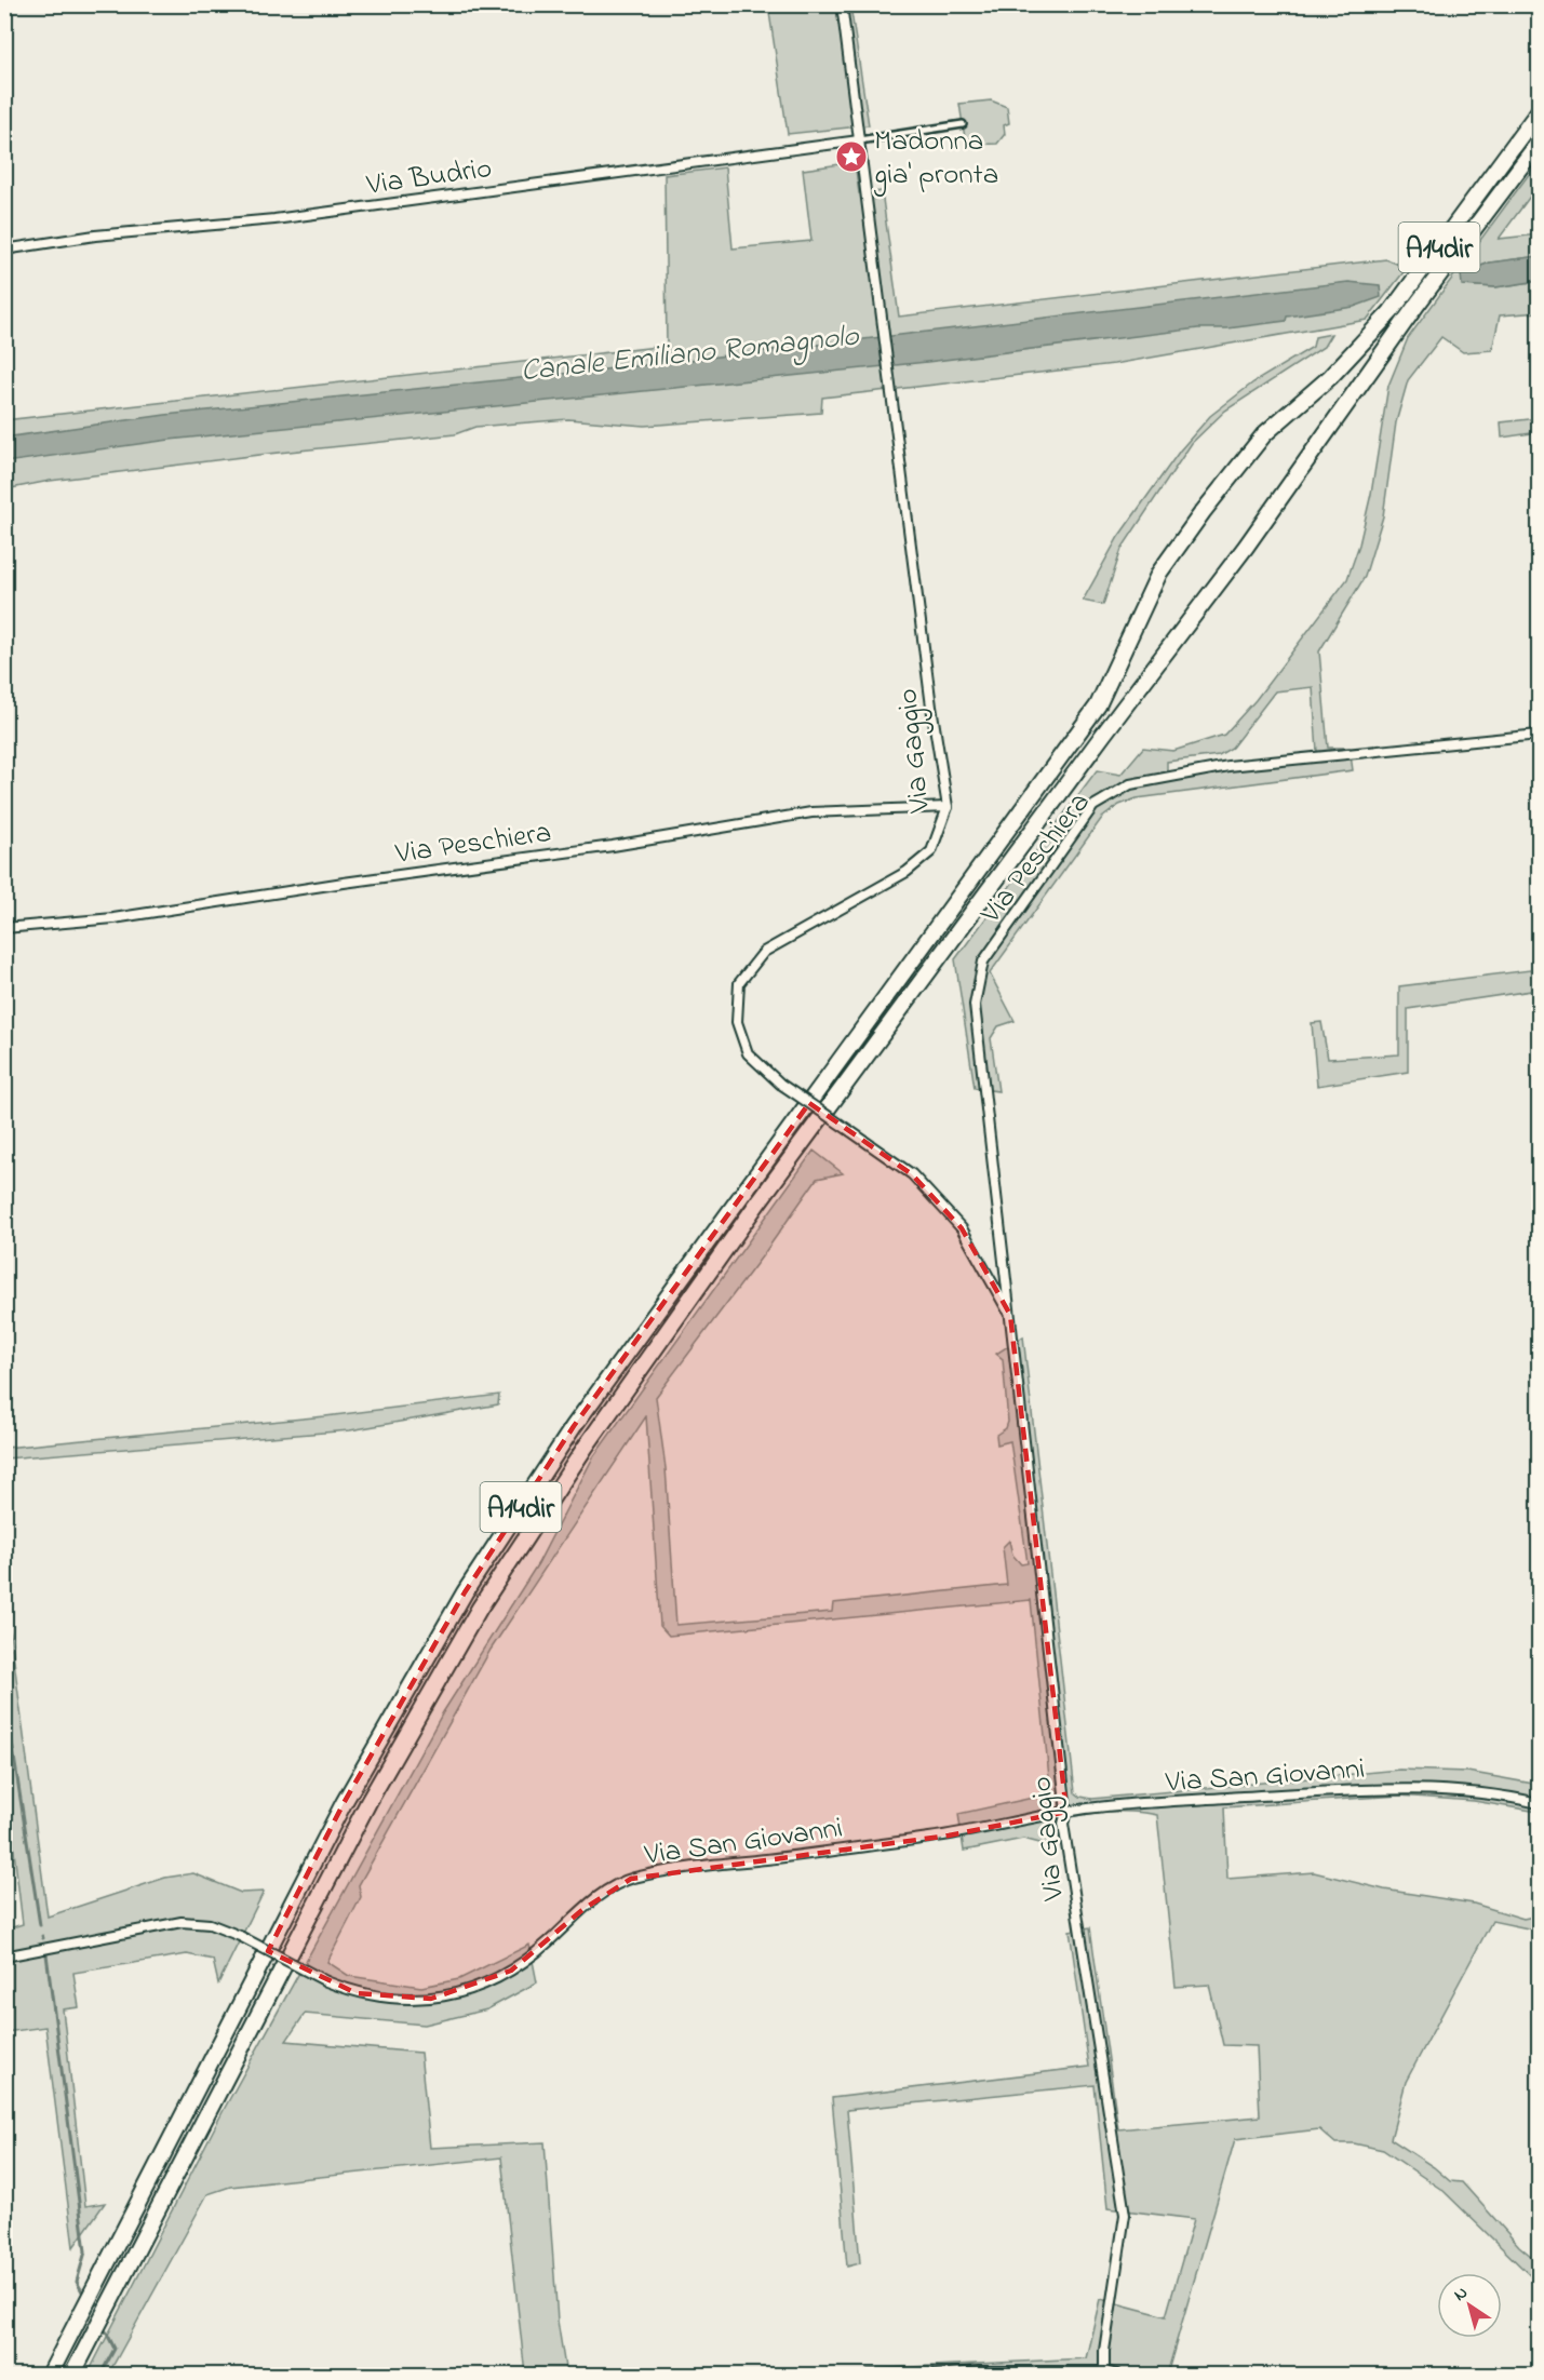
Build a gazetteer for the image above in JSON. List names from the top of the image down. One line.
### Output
{"streets":{"highway":["A14dir"],"street":["Via Budrio","Via Gaggio","Via Peschiera","Via San Giovanni"]},"crossings":[["Via Budrio","Via Gaggio"],["Via Gaggio","Via Peschiera"],["Via Gaggio","Via San Giovanni"]],"water":["Canale Emiliano Romagnolo"],"places":{"place":["Madonna gia' pronta"]},"north":"top left"}
